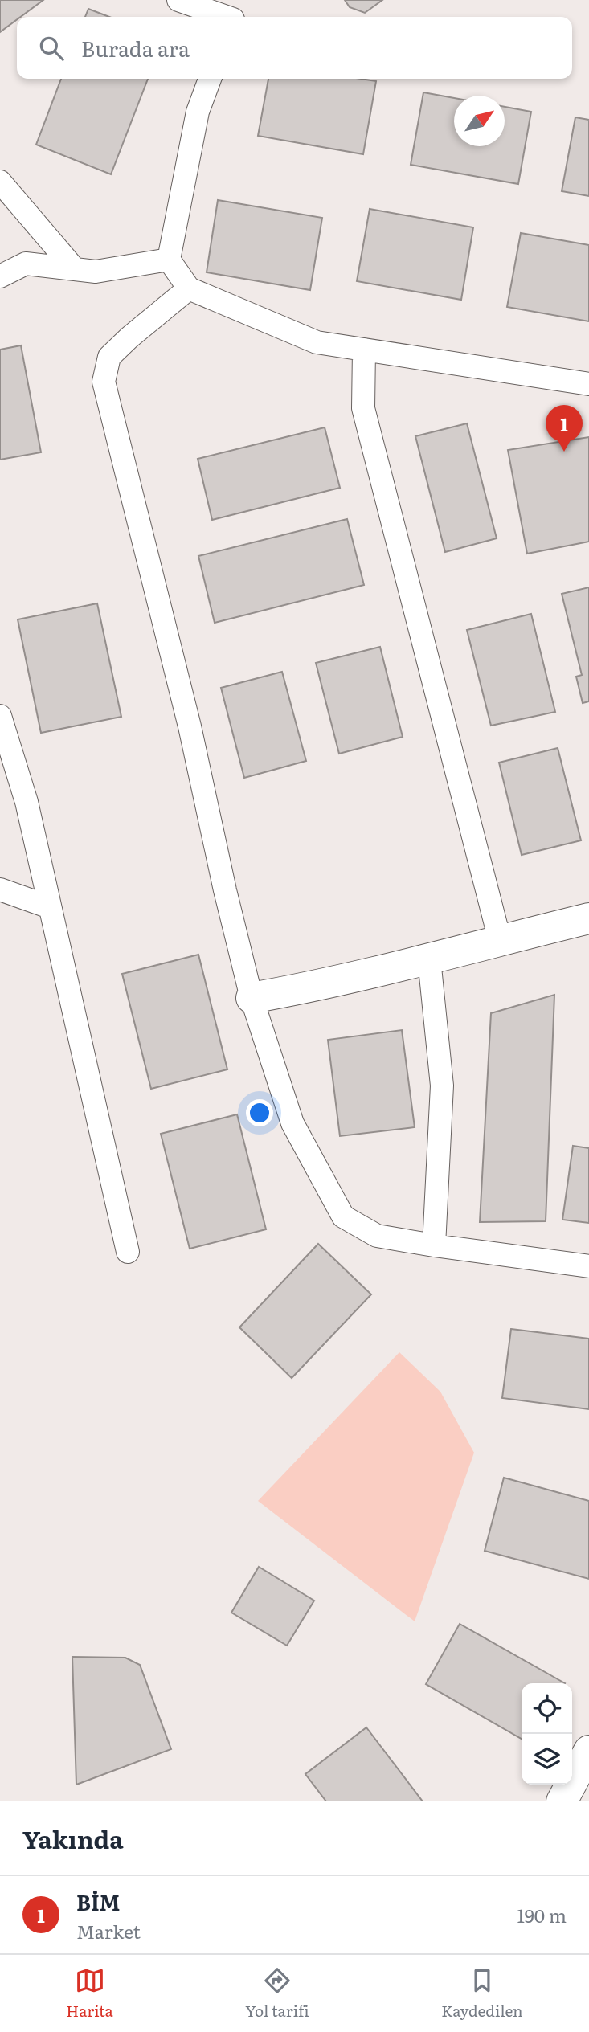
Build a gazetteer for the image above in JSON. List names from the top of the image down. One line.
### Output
{"north":"top right","page":{"search":"Burada ara","pins":"1","heading":"Yakında","list":[{"mark":"1","name":"BİM","note":"Market","value":"190 m"}],"nav":["Harita","Yol tarifi","Kaydedilen"]}}
